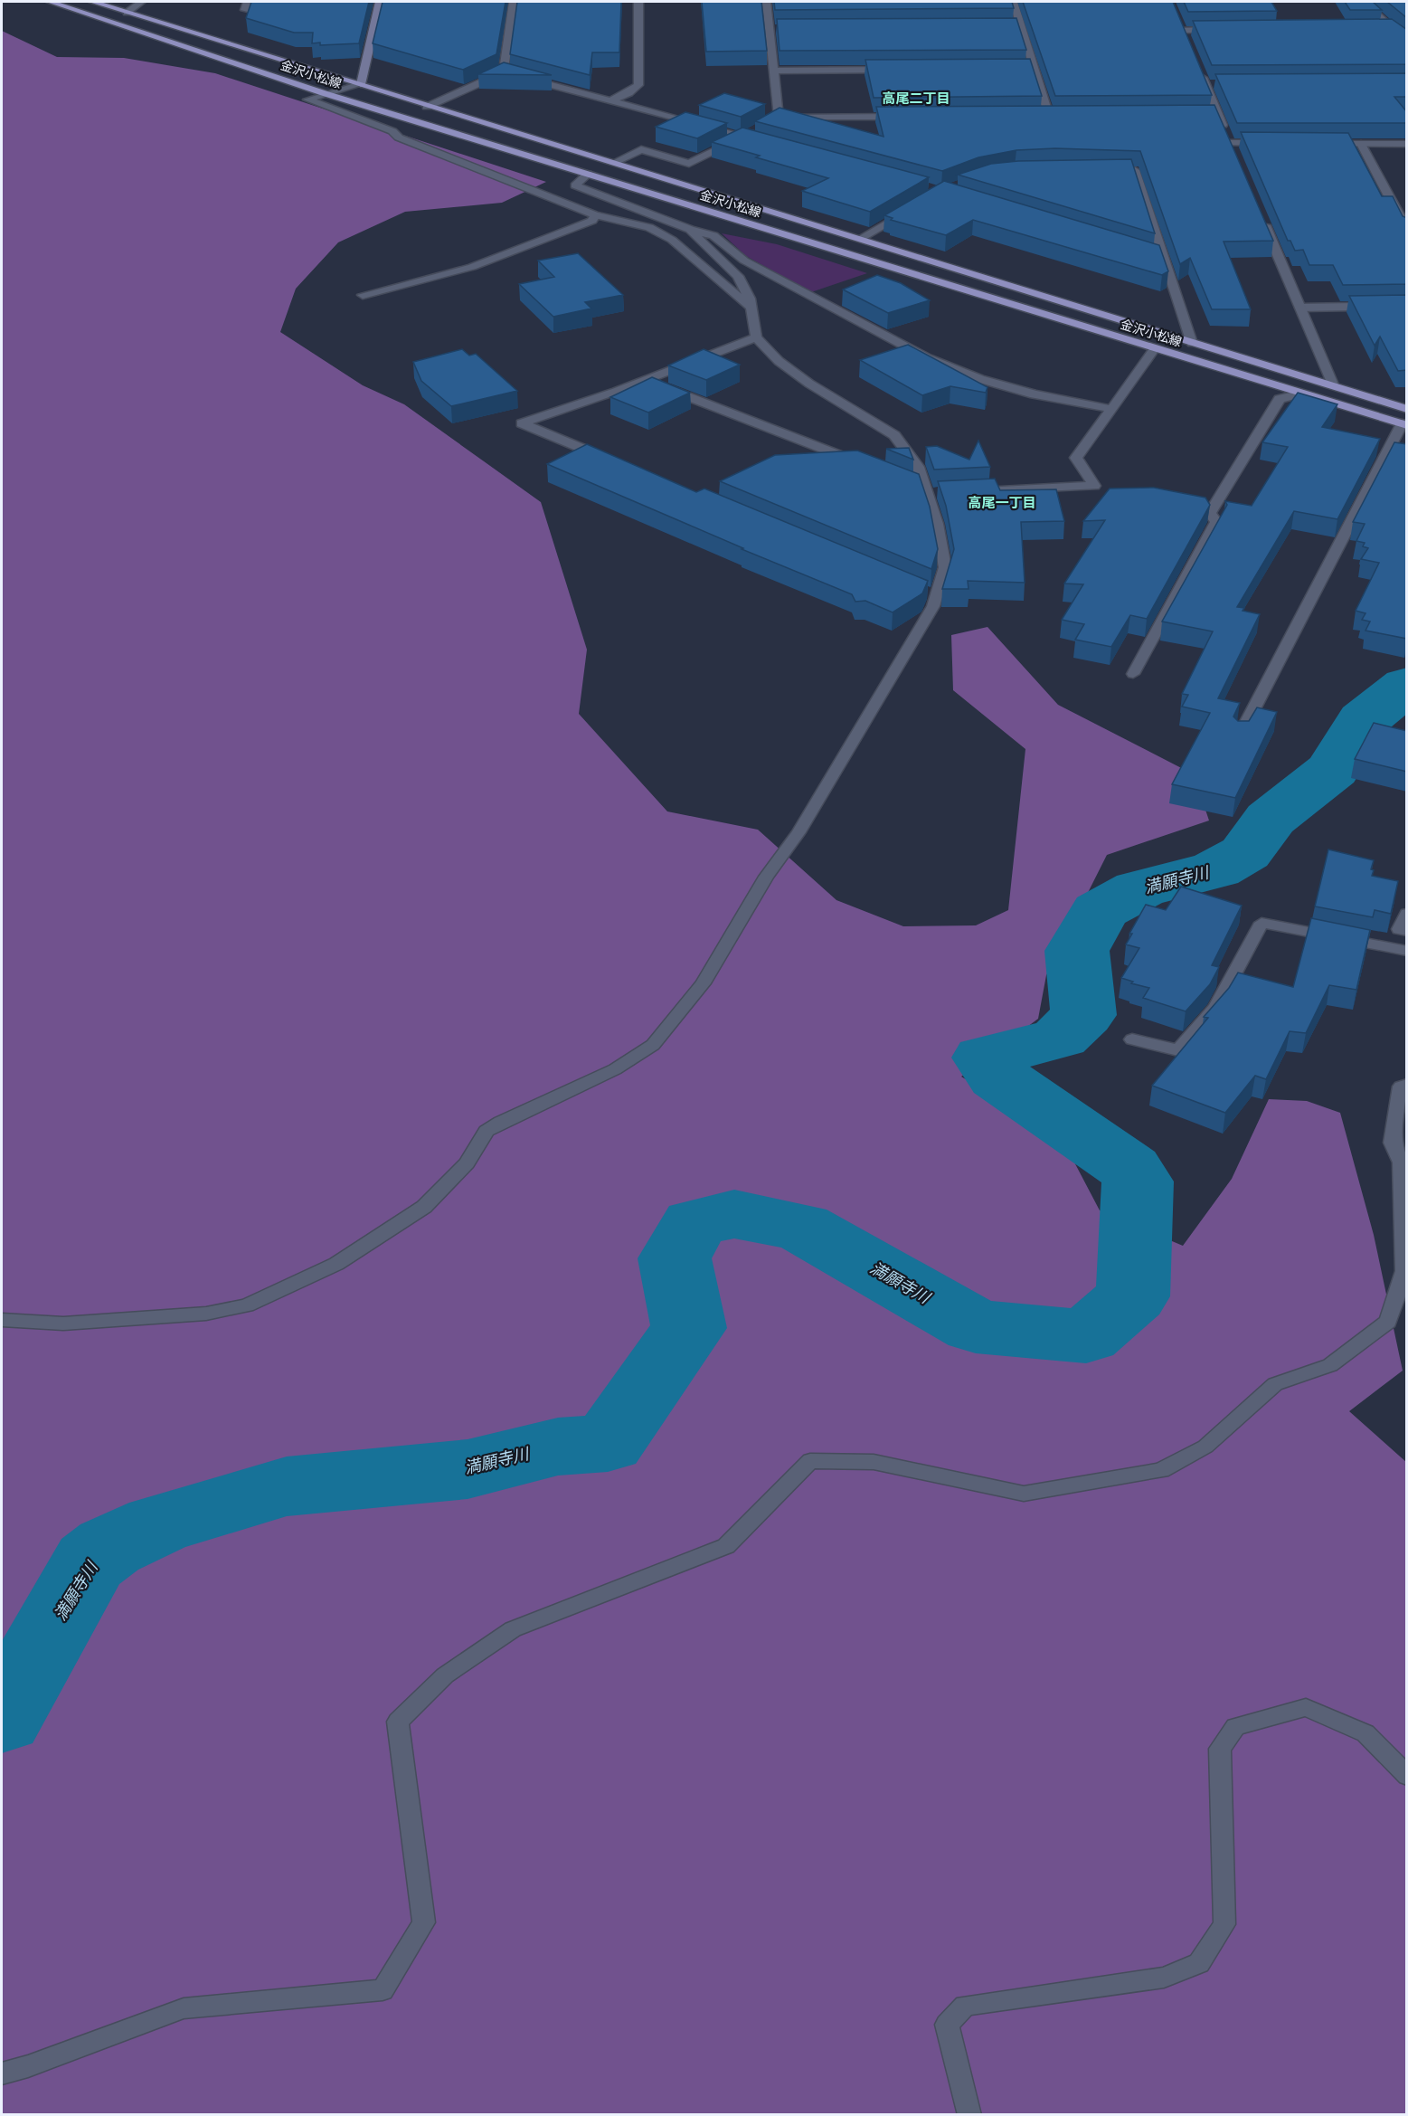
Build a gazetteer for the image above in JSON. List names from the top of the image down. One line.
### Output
{"streets":{"main road":["金沢小松線"]},"districts":["高尾二丁目","高尾一丁目"],"water":["満願寺川"]}
